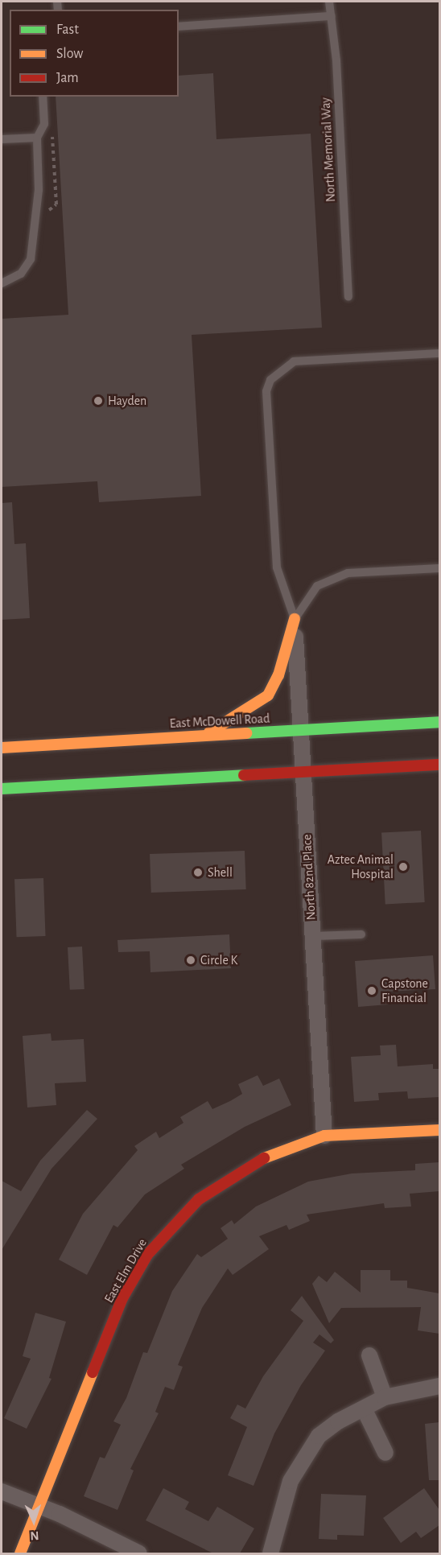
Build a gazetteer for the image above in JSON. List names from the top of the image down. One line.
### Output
{"streets":{"main road":["East McDowell Road","East Elm Drive"],"street":["North 82nd Place"],"lane":["North Memorial Way"]},"crossings":[["East McDowell Road","North 82nd Place"],["North 82nd Place","East Elm Drive"]],"places":["Hayden","Aztec Animal Hospital","Shell","Circle K","Capstone Financial"],"legend":["Fast","Slow","Jam"],"north":"bottom"}
